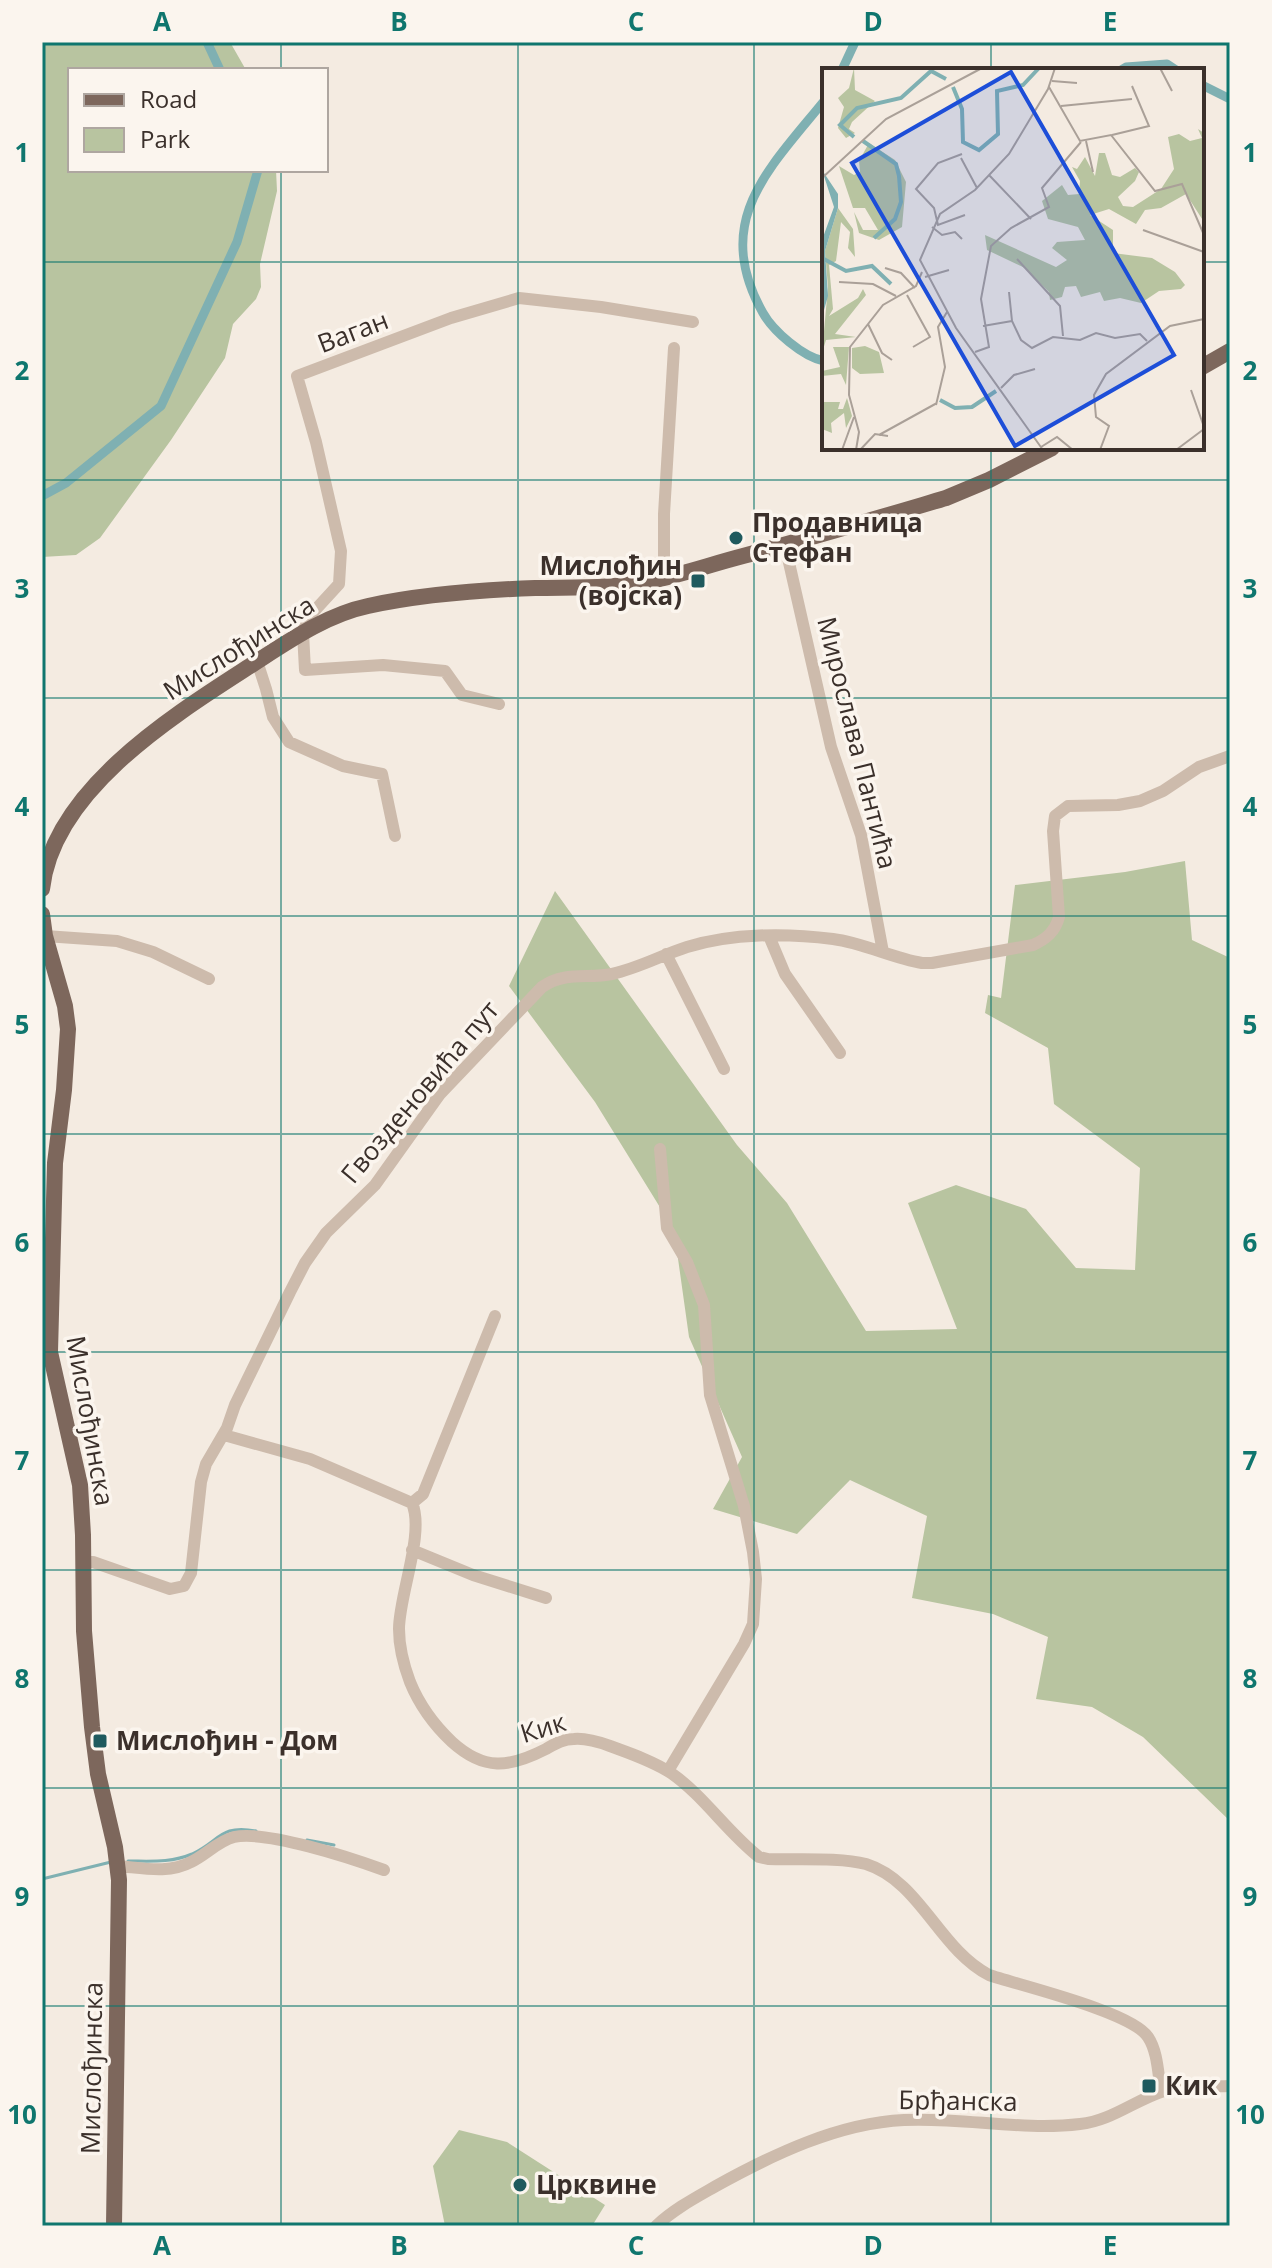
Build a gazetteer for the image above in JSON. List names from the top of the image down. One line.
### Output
{"streets":{"main road":["Мислођинска"],"street":["Ваган","Мирослава Пантића","Гвозденовића пут","Кик","Брђанска"]},"crossings":[["Ваган","Мислођинска"],["Мислођинска","Мирослава Пантића"],["Мислођинска","Гвозденовића пут"],["Мирослава Пантића","Гвозденовића пут"],["Кик","Брђанска"]],"places":{"other":["Продавница Стефан","Црквине"],"transit":["Мислођин (војска)","Мислођин - Дом","Кик"]},"legend":["Road","Park"],"grid":{"columns":["A","B","C","D","E"],"rows":["1","2","3","4","5","6","7","8","9","10"]}}
